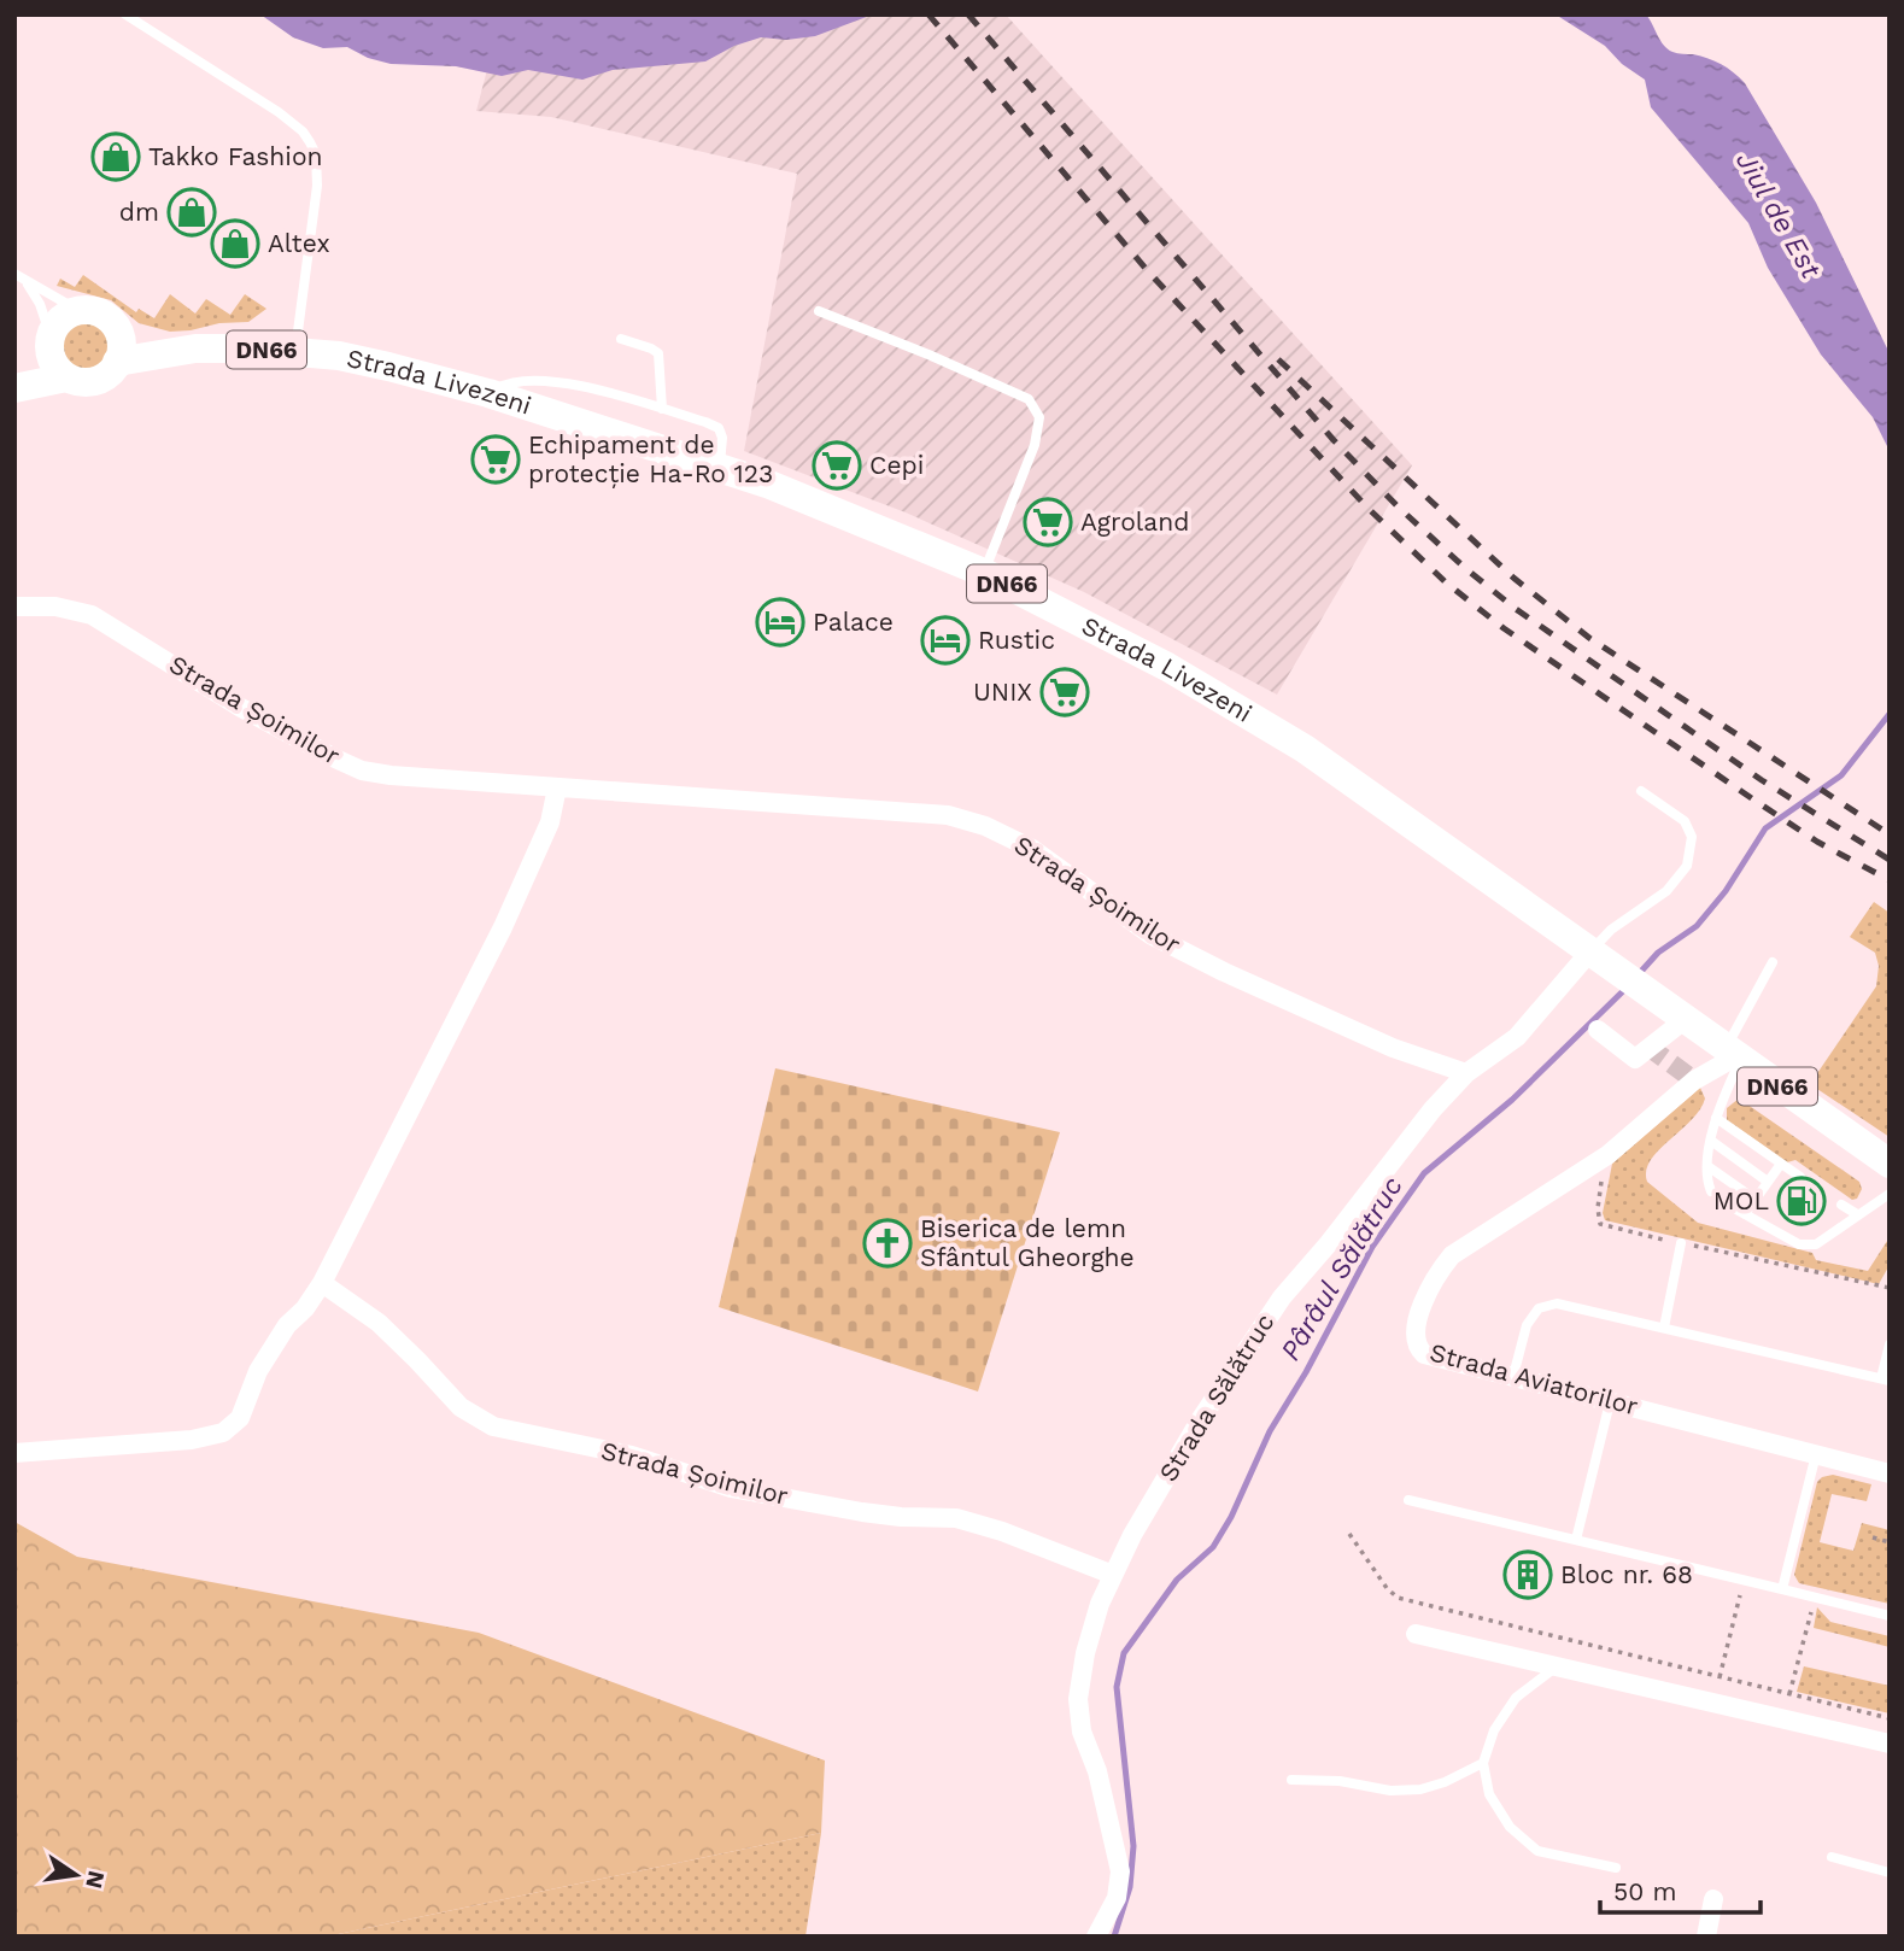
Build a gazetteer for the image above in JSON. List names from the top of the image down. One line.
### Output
{"streets":{"main road":["DN66","Strada Livezeni"],"street":["Strada Șoimilor","Strada Aviatorilor","Strada Sălătruc"]},"crossings":[["DN66","Strada Livezeni"],["DN66","Strada Aviatorilor"],["DN66","Strada Sălătruc"],["Strada Livezeni","Strada Sălătruc"],["Strada Șoimilor","Strada Sălătruc"]],"water":["Jiul de Est","Pârâul Sălătruc"],"places":{"shop":["Takko Fashion","dm","Altex"],"supermarket":["Echipament de protecție Ha-Ro 123","Cepi","Agroland","UNIX"],"hotel":["Palace","Rustic"],"fuel station":["MOL"],"church":["Biserica de lemn Sfântul Gheorghe"],"building":["Bloc nr. 68"]},"scale_bar":"50 m","north":"right"}
